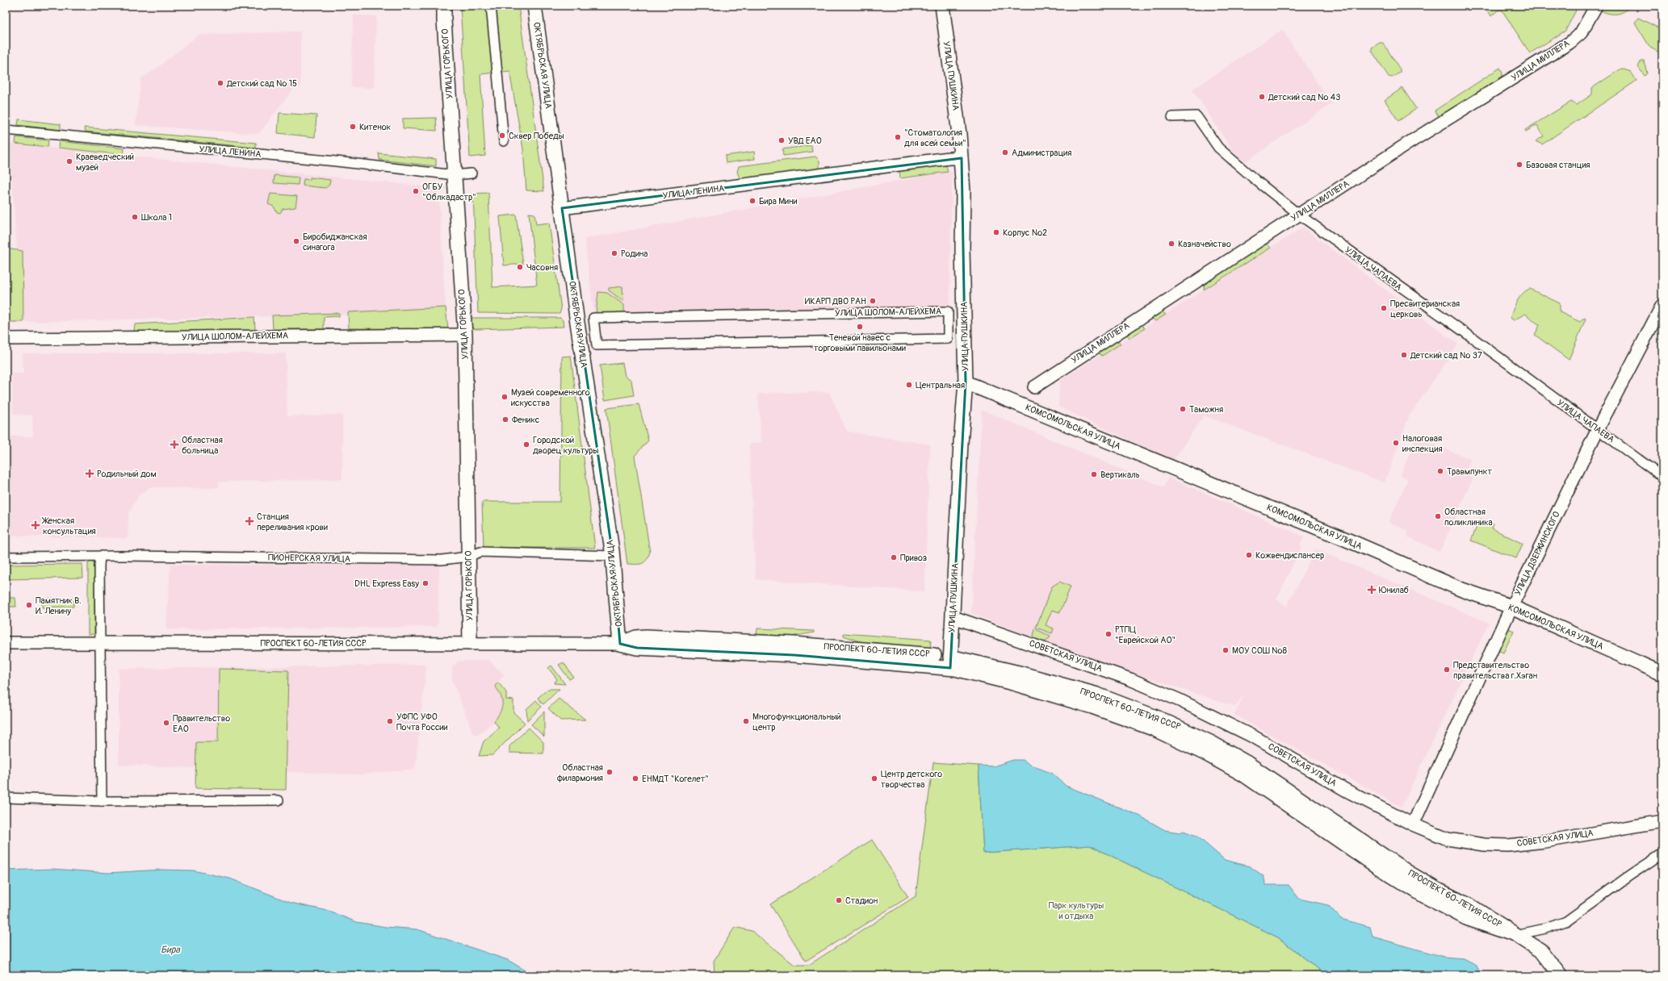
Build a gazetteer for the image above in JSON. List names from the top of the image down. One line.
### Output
{"streets":{"main road":["УЛИЦА МИЛЛЕРА","УЛИЦА ГОРЬКОГО","ОКТЯБРЬСКАЯ УЛИЦА","УЛИЦА ПУШКИНА","УЛИЦА ЛЕНИНА","УЛИЦА ШОЛОМ-АЛЕЙХЕМА","КОМСОМОЛЬСКАЯ УЛИЦА","УЛИЦА ДЗЕРЖИНСКОГО","ПРОСПЕКТ 60-ЛЕТИЯ СССР","СОВЕТСКАЯ УЛИЦА"],"street":["УЛИЦА ЧАПАЕВА","ПИОНЕРСКАЯ УЛИЦА"]},"crossings":[["УЛИЦА МИЛЛЕРА","УЛИЦА ЧАПАЕВА"],["УЛИЦА ГОРЬКОГО","УЛИЦА ЛЕНИНА"],["УЛИЦА ГОРЬКОГО","УЛИЦА ШОЛОМ-АЛЕЙХЕМА"],["УЛИЦА ГОРЬКОГО","ПИОНЕРСКАЯ УЛИЦА"],["УЛИЦА ГОРЬКОГО","ПРОСПЕКТ 60-ЛЕТИЯ СССР"],["ОКТЯБРЬСКАЯ УЛИЦА","УЛИЦА ЛЕНИНА"],["ОКТЯБРЬСКАЯ УЛИЦА","ПИОНЕРСКАЯ УЛИЦА"],["ОКТЯБРЬСКАЯ УЛИЦА","ПРОСПЕКТ 60-ЛЕТИЯ СССР"],["УЛИЦА ПУШКИНА","УЛИЦА ЛЕНИНА"],["УЛИЦА ПУШКИНА","КОМСОМОЛЬСКАЯ УЛИЦА"],["УЛИЦА ПУШКИНА","ПРОСПЕКТ 60-ЛЕТИЯ СССР"],["УЛИЦА ПУШКИНА","СОВЕТСКАЯ УЛИЦА"],["УЛИЦА ЧАПАЕВА","УЛИЦА ДЗЕРЖИНСКОГО"],["КОМСОМОЛЬСКАЯ УЛИЦА","УЛИЦА ДЗЕРЖИНСКОГО"],["УЛИЦА ДЗЕРЖИНСКОГО","СОВЕТСКАЯ УЛИЦА"]],"water":["Бира"],"parks":["Парк культуры и отдыха"],"places":{"other":["Детский сад № 15","Детский сад № 43","Китенок","Сквер Победы","\"Стоматология для всей семьи\"","УВД ЕАО","Администрация","Краеведческий музей","Базовая станция","ОГБУ \"Облкадастр\"","Бира Мини","Школа 1","Корпус №2","Биробиджанская синагога","Казначейство","Родина","Часовня","ИКАРП ДВО РАН","Пресвитерианская церковь","Теневой навес с торговыми павильонами","Детский сад № 37","Центральная","Музей современного искусства","Таможня","Феникс","Налоговая инспекция","Городской дворец культуры","Травмпункт","Вертикаль","Областная поликлиника","Кожвендиспансер","Привоз","DHL Express Easy","Памятник В. И. Ленину","РТПЦ \"Еврейской АО\"","МОУ СОШ №8","Представительство правительства г.Хэган","УФПС УФО Почта России","Многофункциональный центр","Правительство ЕАО","Областная филармония","ЕНМДТ \"Когелет\"","Центр детского творчества","Стадион"],"health":["Областная больница","Родильный дом","Станция переливания крови","Женская консультация","Юнилаб"]}}
